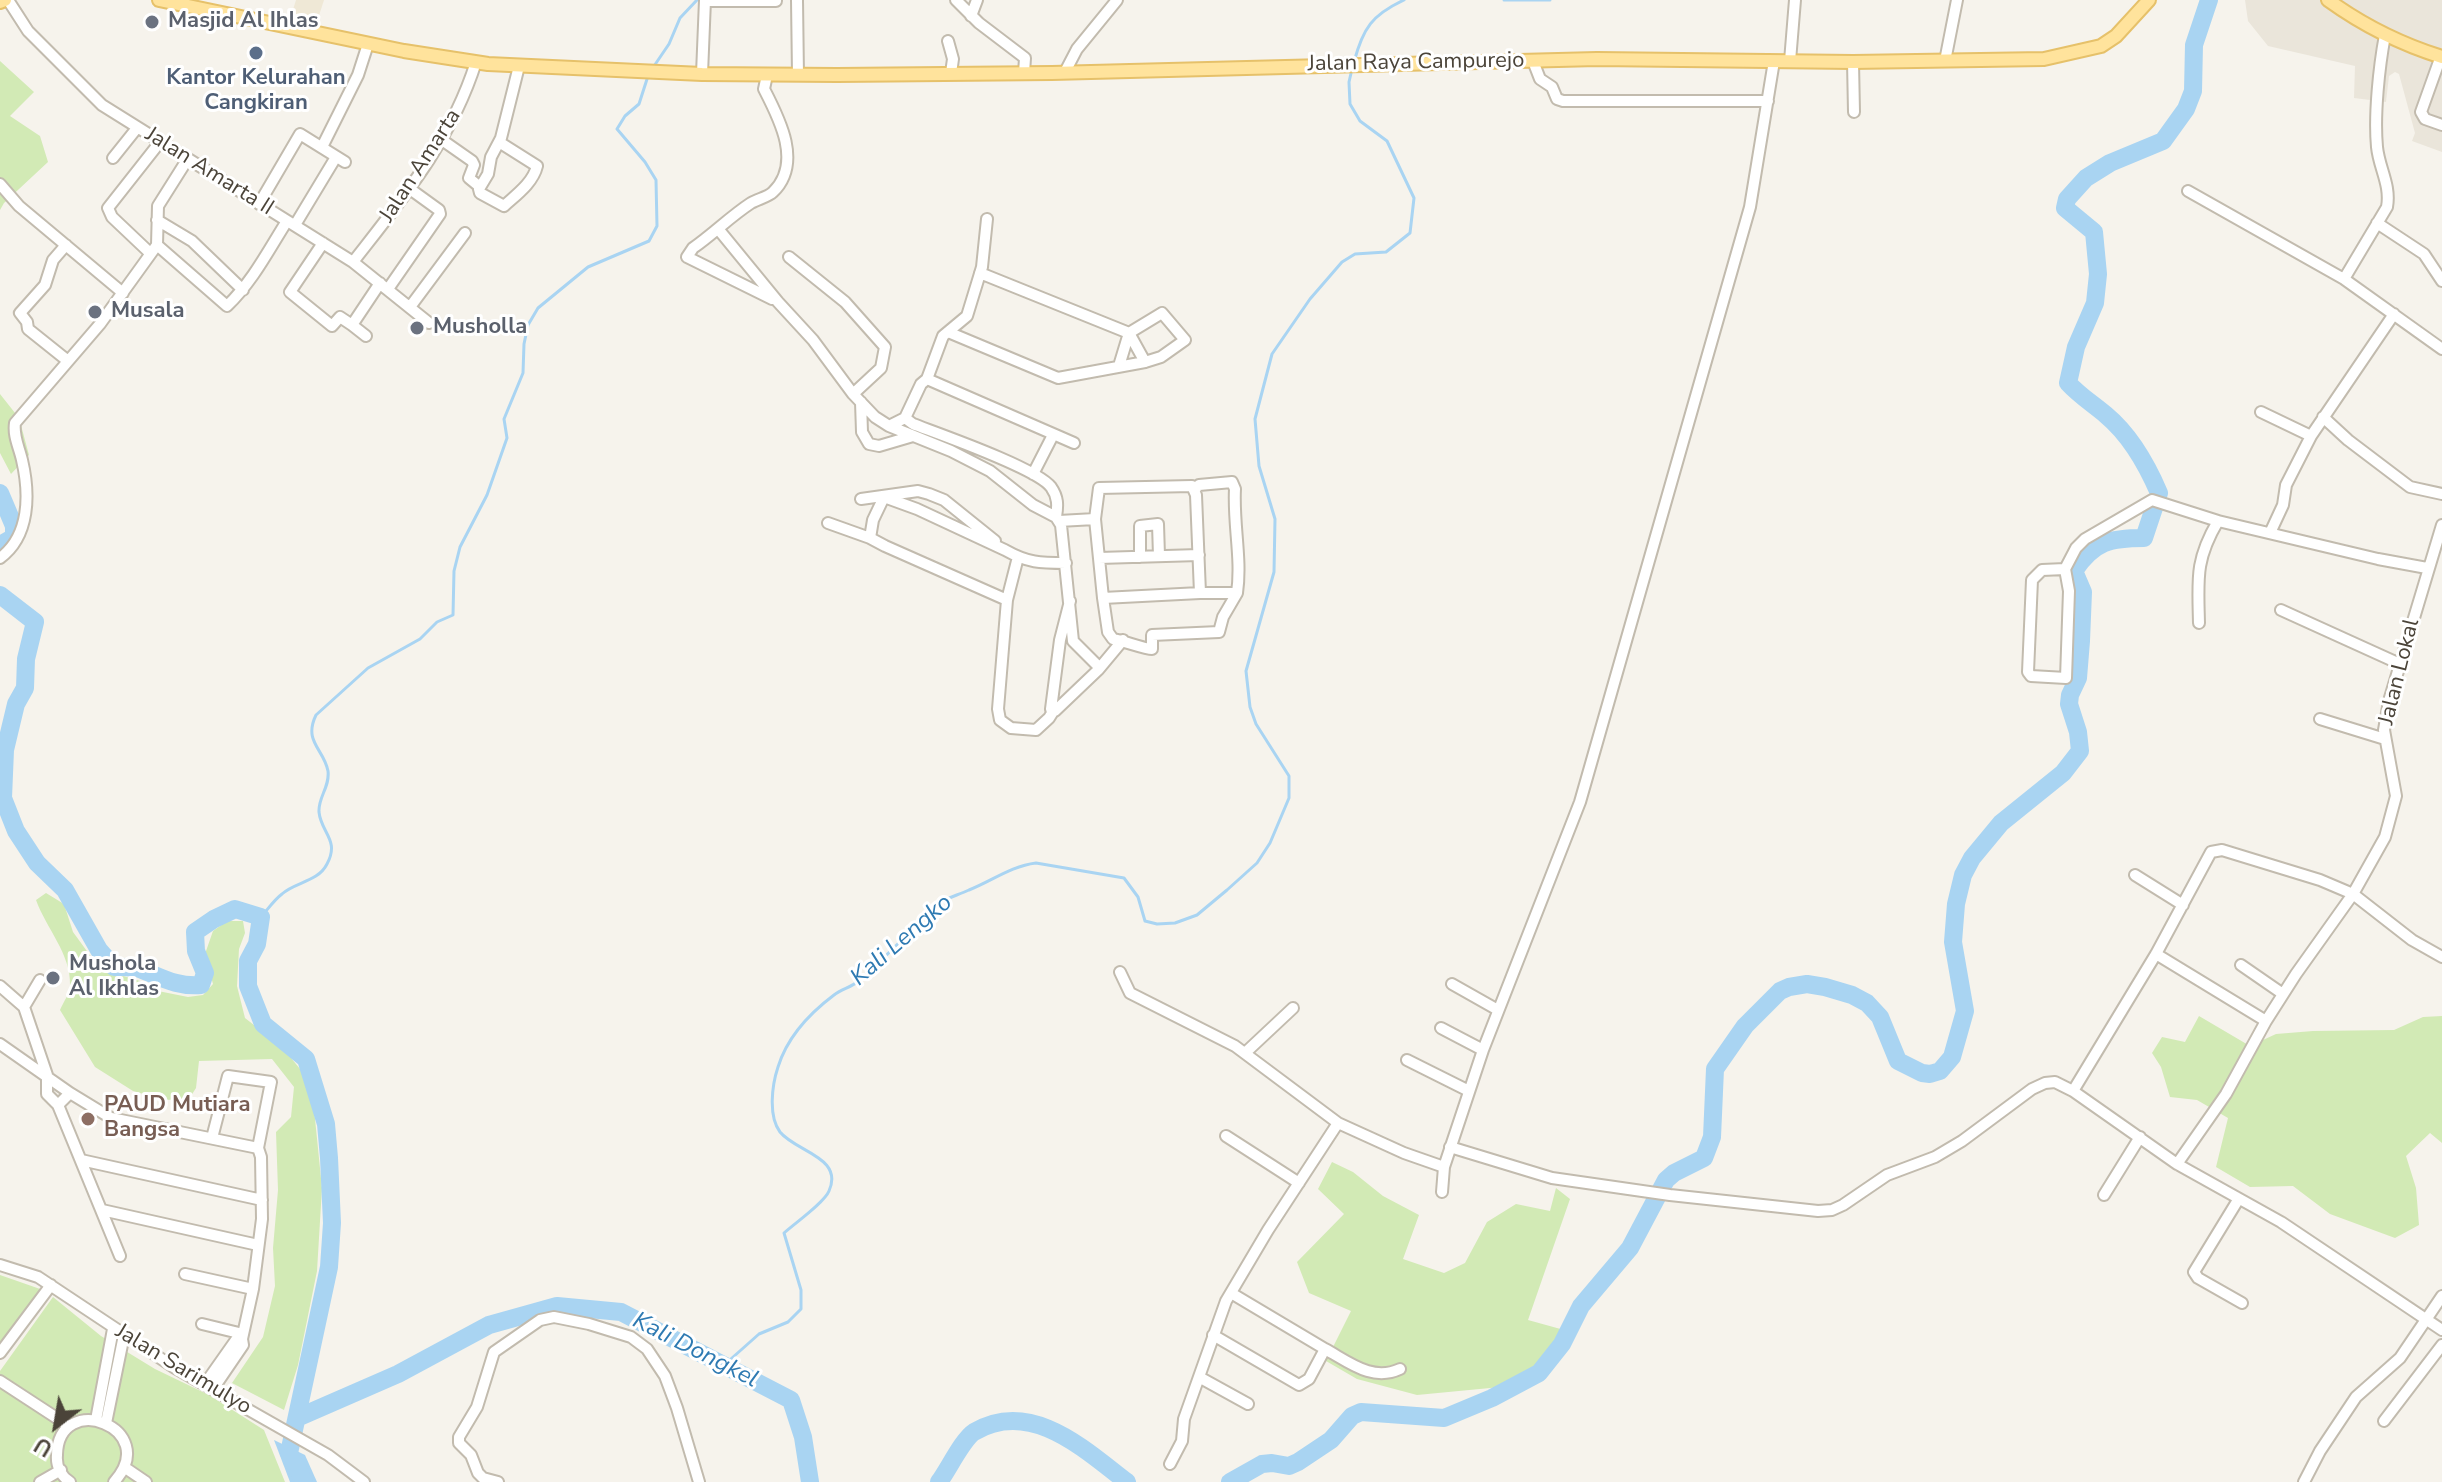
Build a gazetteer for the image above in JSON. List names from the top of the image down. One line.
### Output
{"streets":{"main road":["Jalan Raya Campurejo"],"street":["Jalan Amarta","Jalan Amarta II","Jalan Lokal","Jalan Sarimulyo"]},"crossings":[["Jalan Raya Campurejo","Jalan Amarta"],["Jalan Amarta","Jalan Amarta II"]],"water":["Kali Lengko","Kali Dongkel"],"places":["Masjid Al Ihlas","Kantor Kelurahan Cangkiran","Musala","Musholla","Mushola Al Ikhlas","PAUD Mutiara Bangsa"],"north":"bottom left"}
